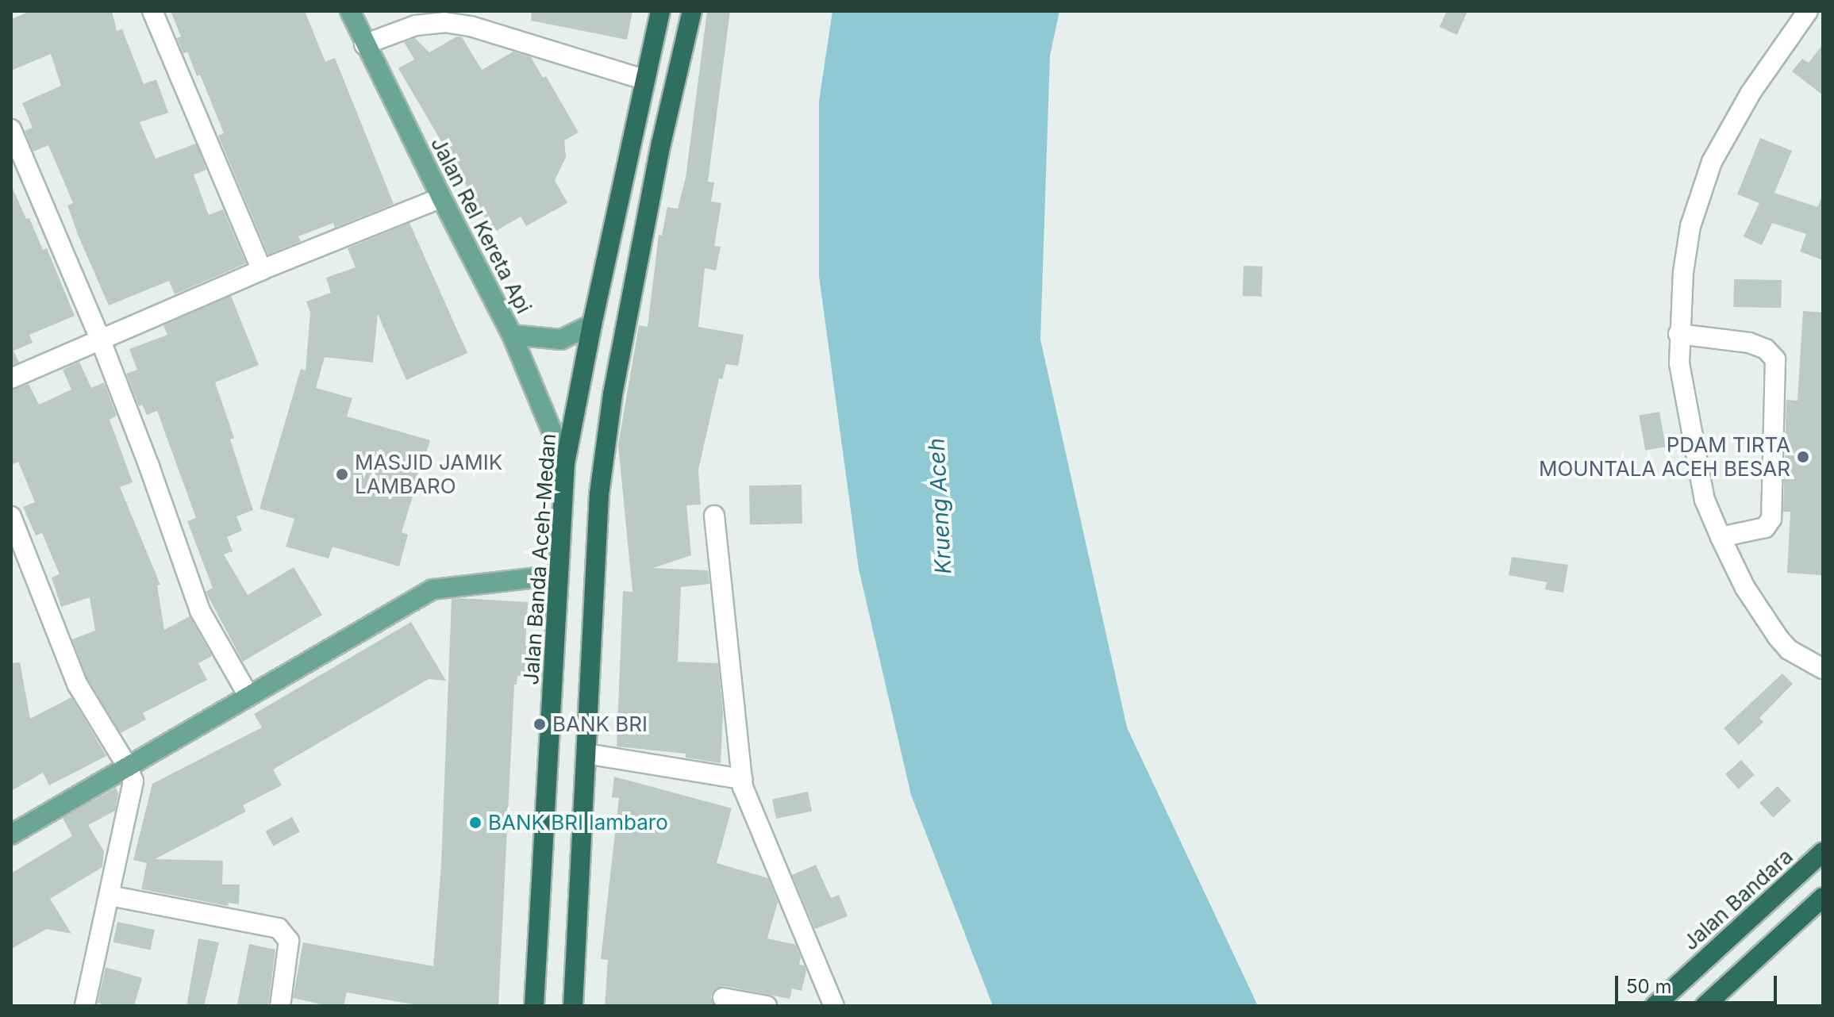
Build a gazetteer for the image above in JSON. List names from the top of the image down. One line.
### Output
{"streets":{"highway":["Jalan Banda Aceh-Medan","Jalan Bandara"],"main road":["Jalan Rel Kereta Api"]},"crossings":[["Jalan Rel Kereta Api","Jalan Banda Aceh-Medan"]],"water":["Krueng Aceh"],"places":["PDAM TIRTA MOUNTALA ACEH BESAR","MASJID JAMIK LAMBARO","BANK BRI","BANK BRI lambaro"],"scale_bar":"50 m"}
